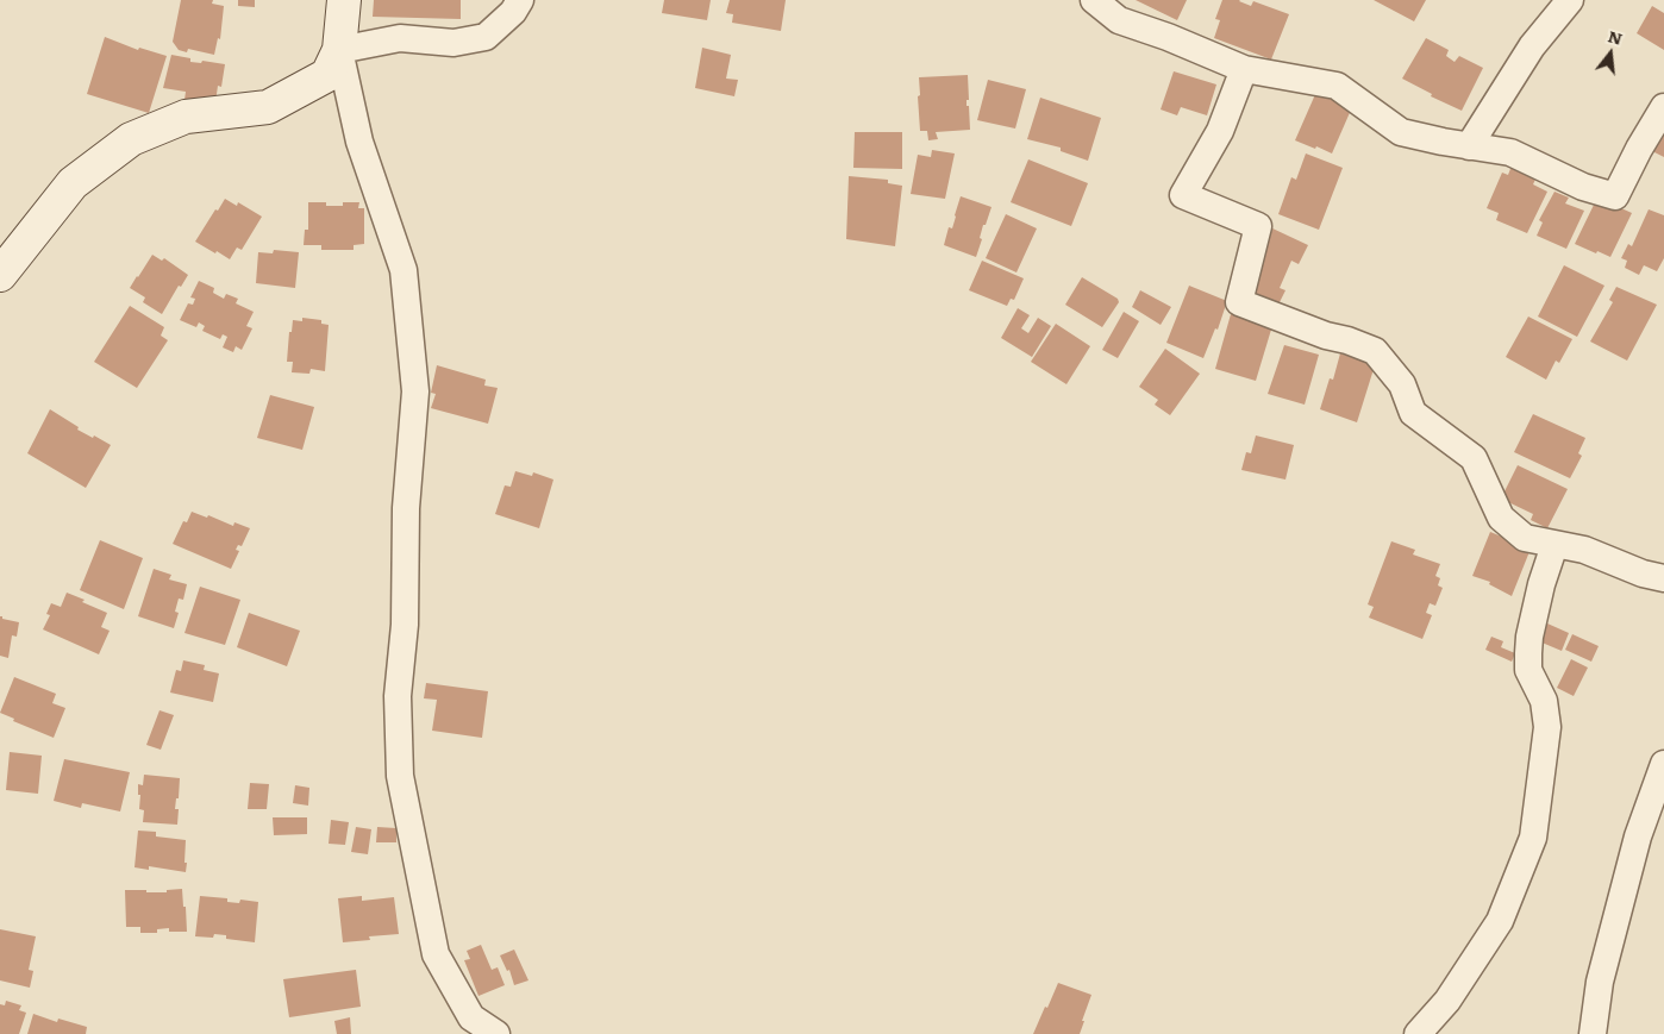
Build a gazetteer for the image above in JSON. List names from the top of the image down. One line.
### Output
{"north":"top"}
